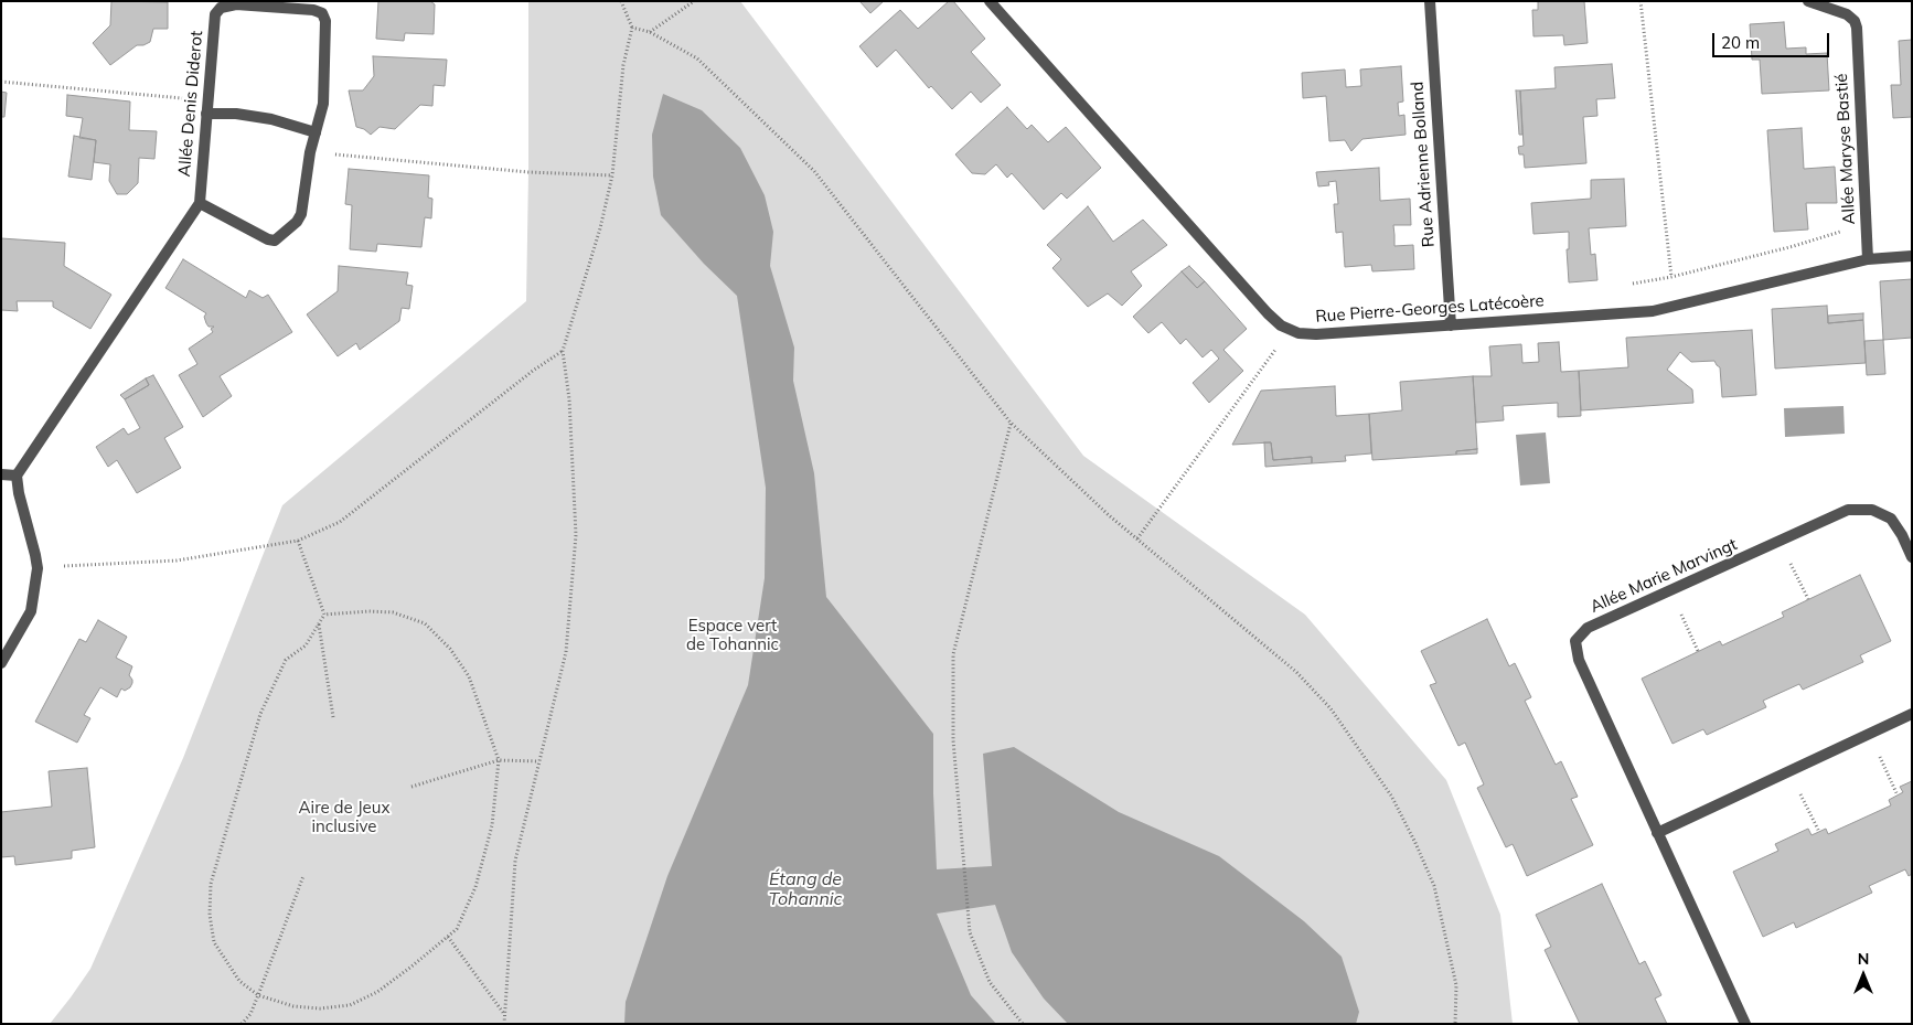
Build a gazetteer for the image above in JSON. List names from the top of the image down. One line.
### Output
{"streets":{"street":["Allée Denis Diderot","Allée Maryse Bastié","Rue Adrienne Bolland","Rue Pierre-Georges Latécoère","Allée Marie Marvingt"]},"crossings":[["Allée Maryse Bastié","Rue Pierre-Georges Latécoère"],["Rue Adrienne Bolland","Rue Pierre-Georges Latécoère"]],"water":["Étang de Tohannic"],"parks":["Espace vert de Tohannic","Aire de Jeux inclusive"],"scale_bar":"20 m","north":"top"}
